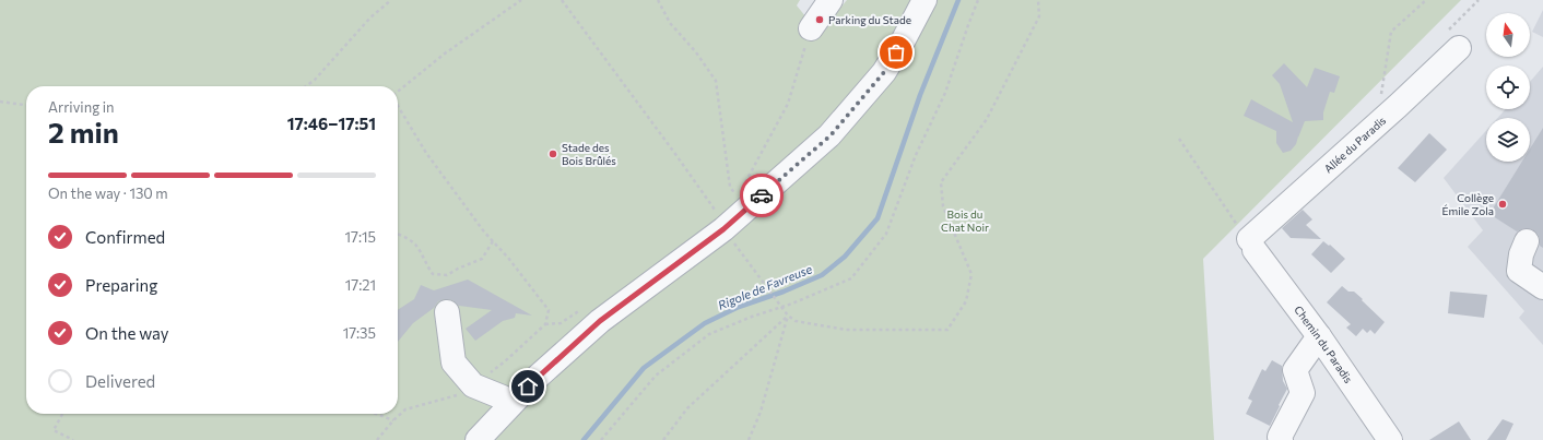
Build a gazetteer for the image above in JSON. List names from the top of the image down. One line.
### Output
{"streets":{"street":["Allée du Paradis","Chemin du Paradis"]},"crossings":[["Allée du Paradis","Chemin du Paradis"]],"water":["Rigole de Favreuse"],"parks":["Bois du Chat Noir"],"places":["Parking du Stade","Stade des Bois Brûlés","Collège Émile Zola"],"north":"top","page":{"heading":["2 min","Arriving in","17:46–17:51"],"bar":"On the way · 130 m","list":[["Confirmed","17:15"],["Preparing","17:21"],["On the way","17:35"],"Delivered"]}}
